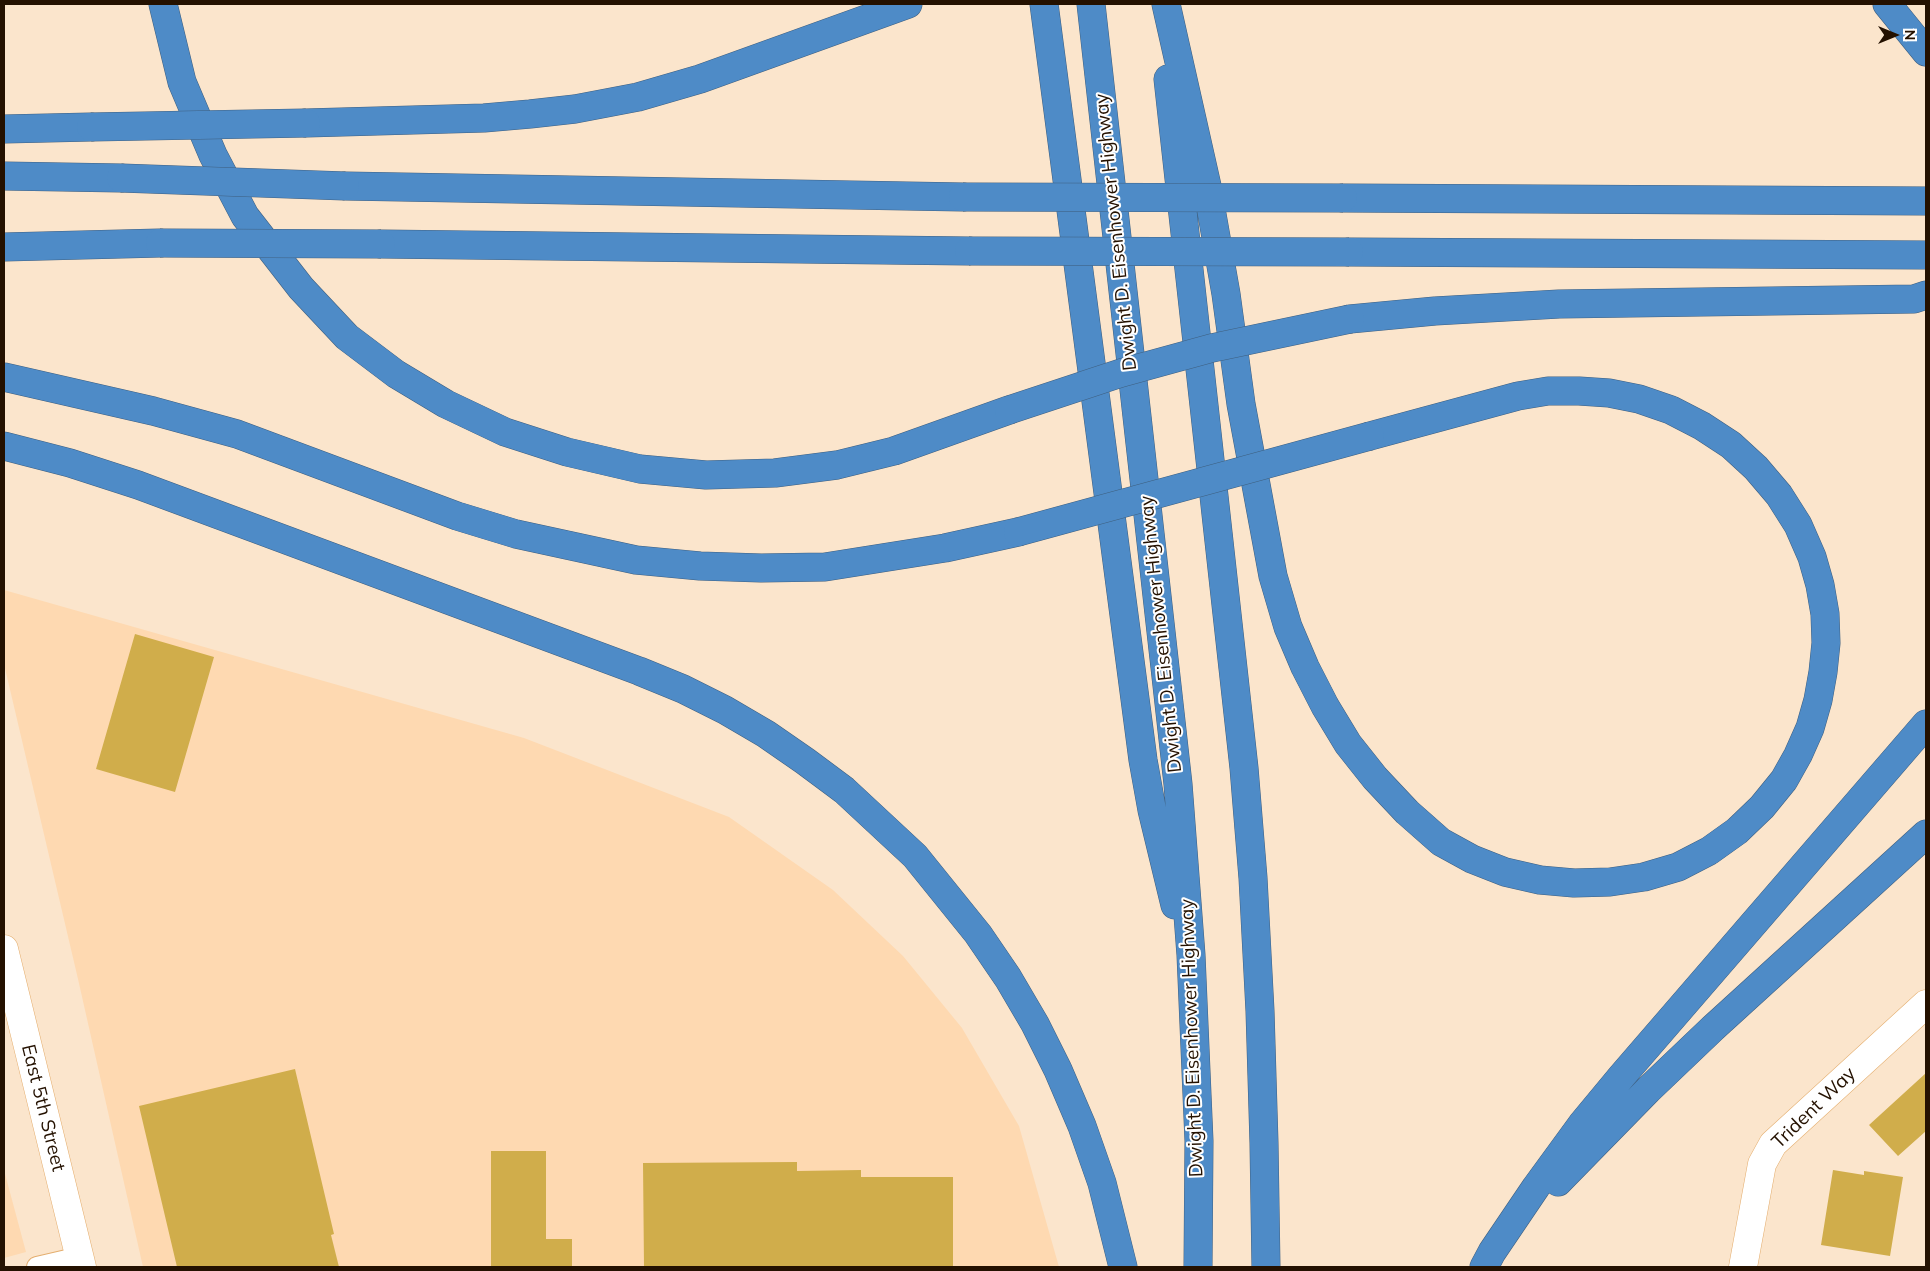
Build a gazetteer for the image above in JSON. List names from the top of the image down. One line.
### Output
{"streets":{"highway":["Dwight D. Eisenhower Highway"],"street":["East 5th Street","Trident Way"]},"north":"right"}
